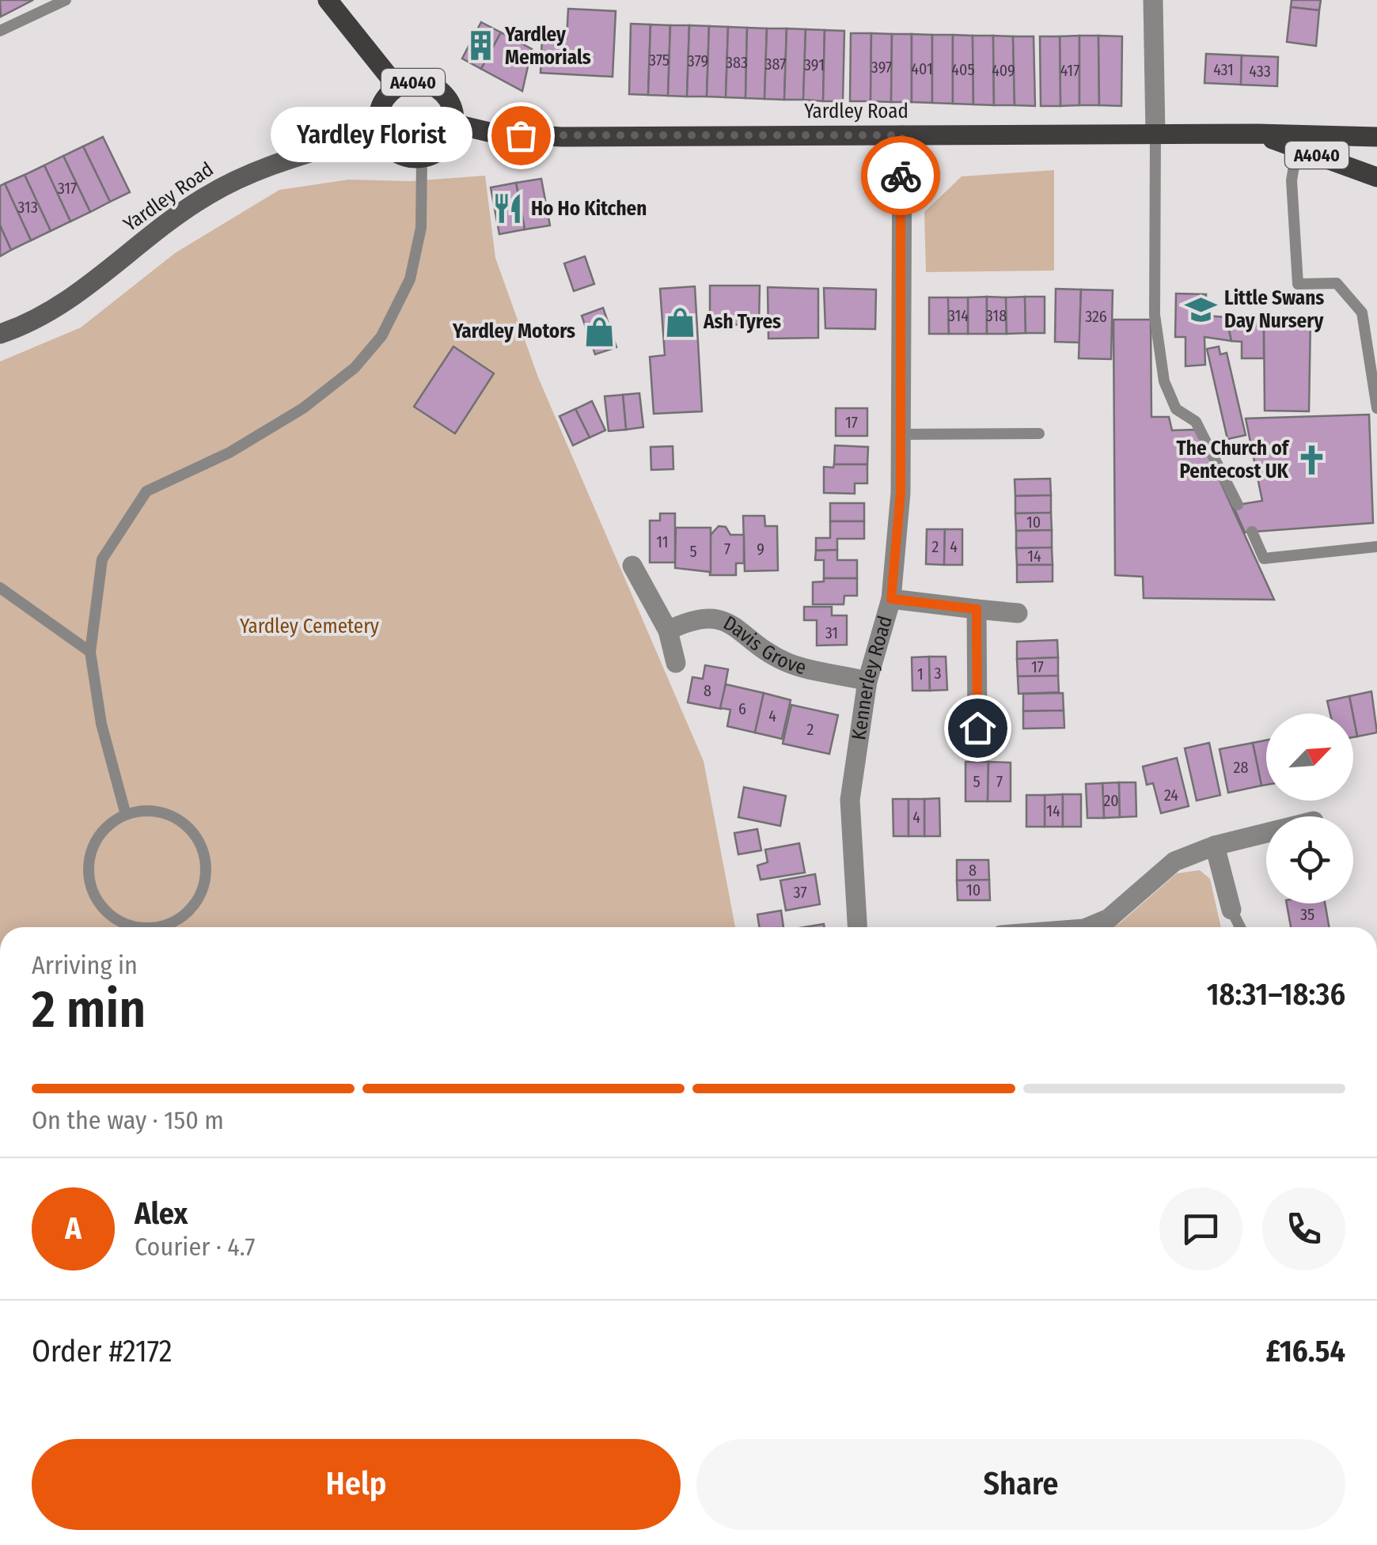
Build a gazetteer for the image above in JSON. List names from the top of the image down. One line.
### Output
{"streets":{"main road":["A4040","Yardley Road"],"street":["Davis Grove","Kennerley Road"]},"crossings":[["A4040","Yardley Road"],["Yardley Road","Kennerley Road"],["Davis Grove","Kennerley Road"]],"parks":["Yardley Cemetery"],"places":{"building":["Yardley Memorials"],"other":["Yardley Florist"],"restaurant":["Ho Ho Kitchen"],"school or university":["Little Swans Day Nursery"],"shop":["Ash Tyres","Yardley Motors"],"church":["The Church of Pentecost UK"]},"house_numbers":["375","379","383","387","391","397","401","405","431","409","417","433","317","313","314","318","326","17","10","11","2","4","7","9","5","14","31","17","3","1","8","6","4","2","28","5","7","24","20","14","4","8","10","37","35"],"north":"top right","page":{"bubble":"Yardley Florist","heading":["2 min","Arriving in","18:31–18:36"],"panel":["Alex","Courier · 4.7","Order #2172","£16.54"],"bar":"On the way · 150 m","round":"A","buttons":["Help","Share"]}}
